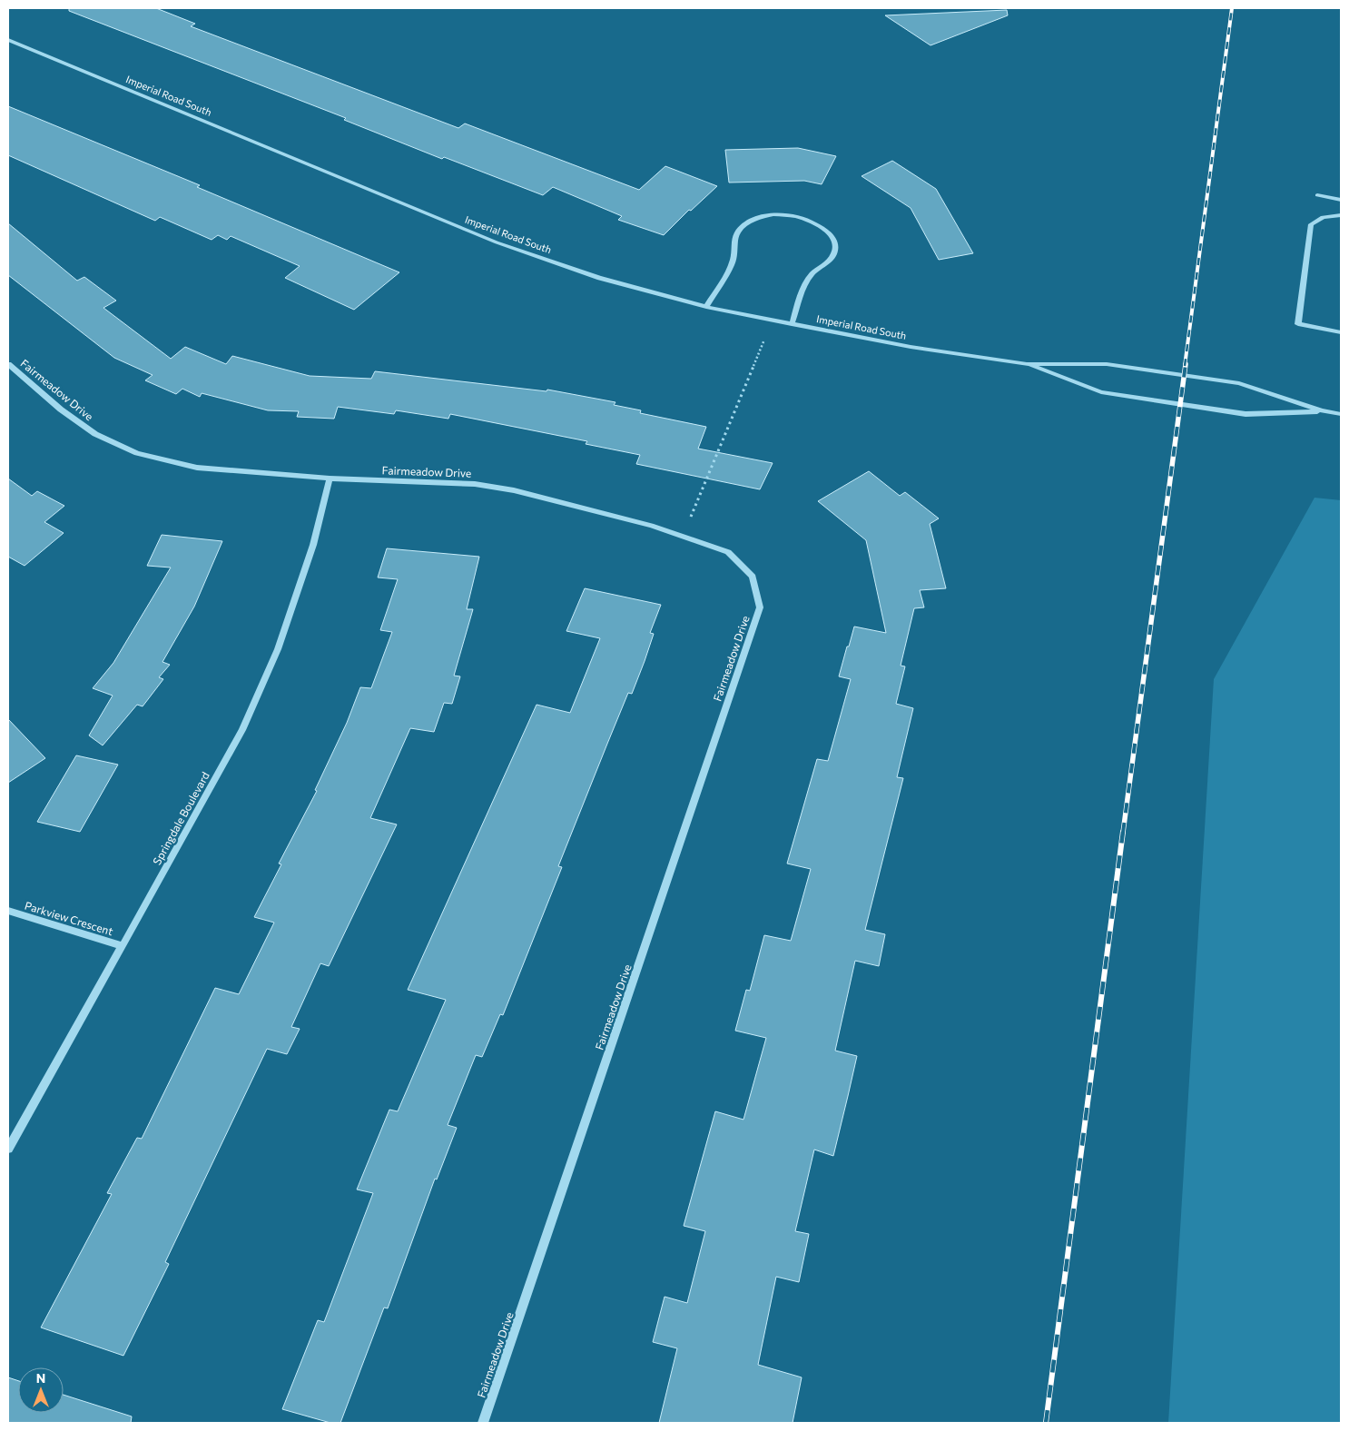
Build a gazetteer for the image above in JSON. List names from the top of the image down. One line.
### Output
{"streets":{"street":["Imperial Road South","Fairmeadow Drive","Springdale Boulevard","Parkview Crescent"]},"crossings":[["Fairmeadow Drive","Springdale Boulevard"],["Springdale Boulevard","Parkview Crescent"]],"north":"top"}
